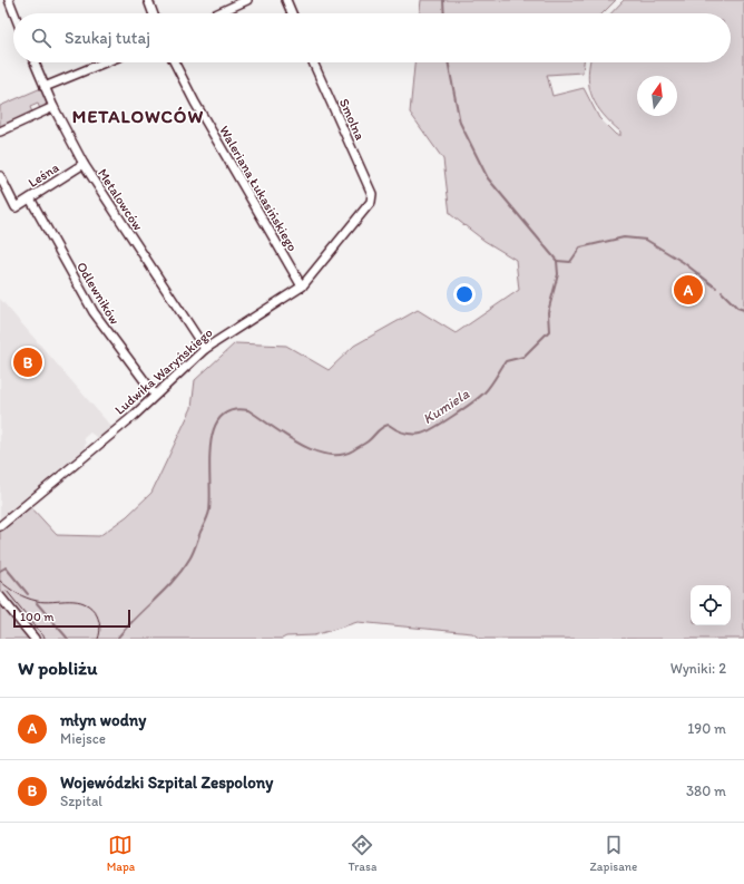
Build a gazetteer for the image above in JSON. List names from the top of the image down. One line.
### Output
{"streets":{"street":["Smolna","Leśna","Waleriana Łukasińskiego","Metalowców","Odlewników","Ludwika Waryńskiego"]},"crossings":[["Smolna","Ludwika Waryńskiego"],["Leśna","Metalowców"],["Leśna","Odlewników"],["Waleriana Łukasińskiego","Ludwika Waryńskiego"],["Metalowców","Ludwika Waryńskiego"],["Odlewników","Ludwika Waryńskiego"]],"districts":["METALOWCÓW"],"water":["Kumiela"],"scale_bar":"100 m","north":"top","page":{"search":"Szukaj tutaj","pins":["A","B"],"scale":"100 m","heading":["W pobliżu","Wyniki: 2"],"list":[{"mark":"A","name":"młyn wodny","note":"Miejsce","value":"190 m"},{"mark":"B","name":"Wojewódzki Szpital Zespolony","note":"Szpital","value":"380 m"}],"nav":["Mapa","Trasa","Zapisane"]}}
